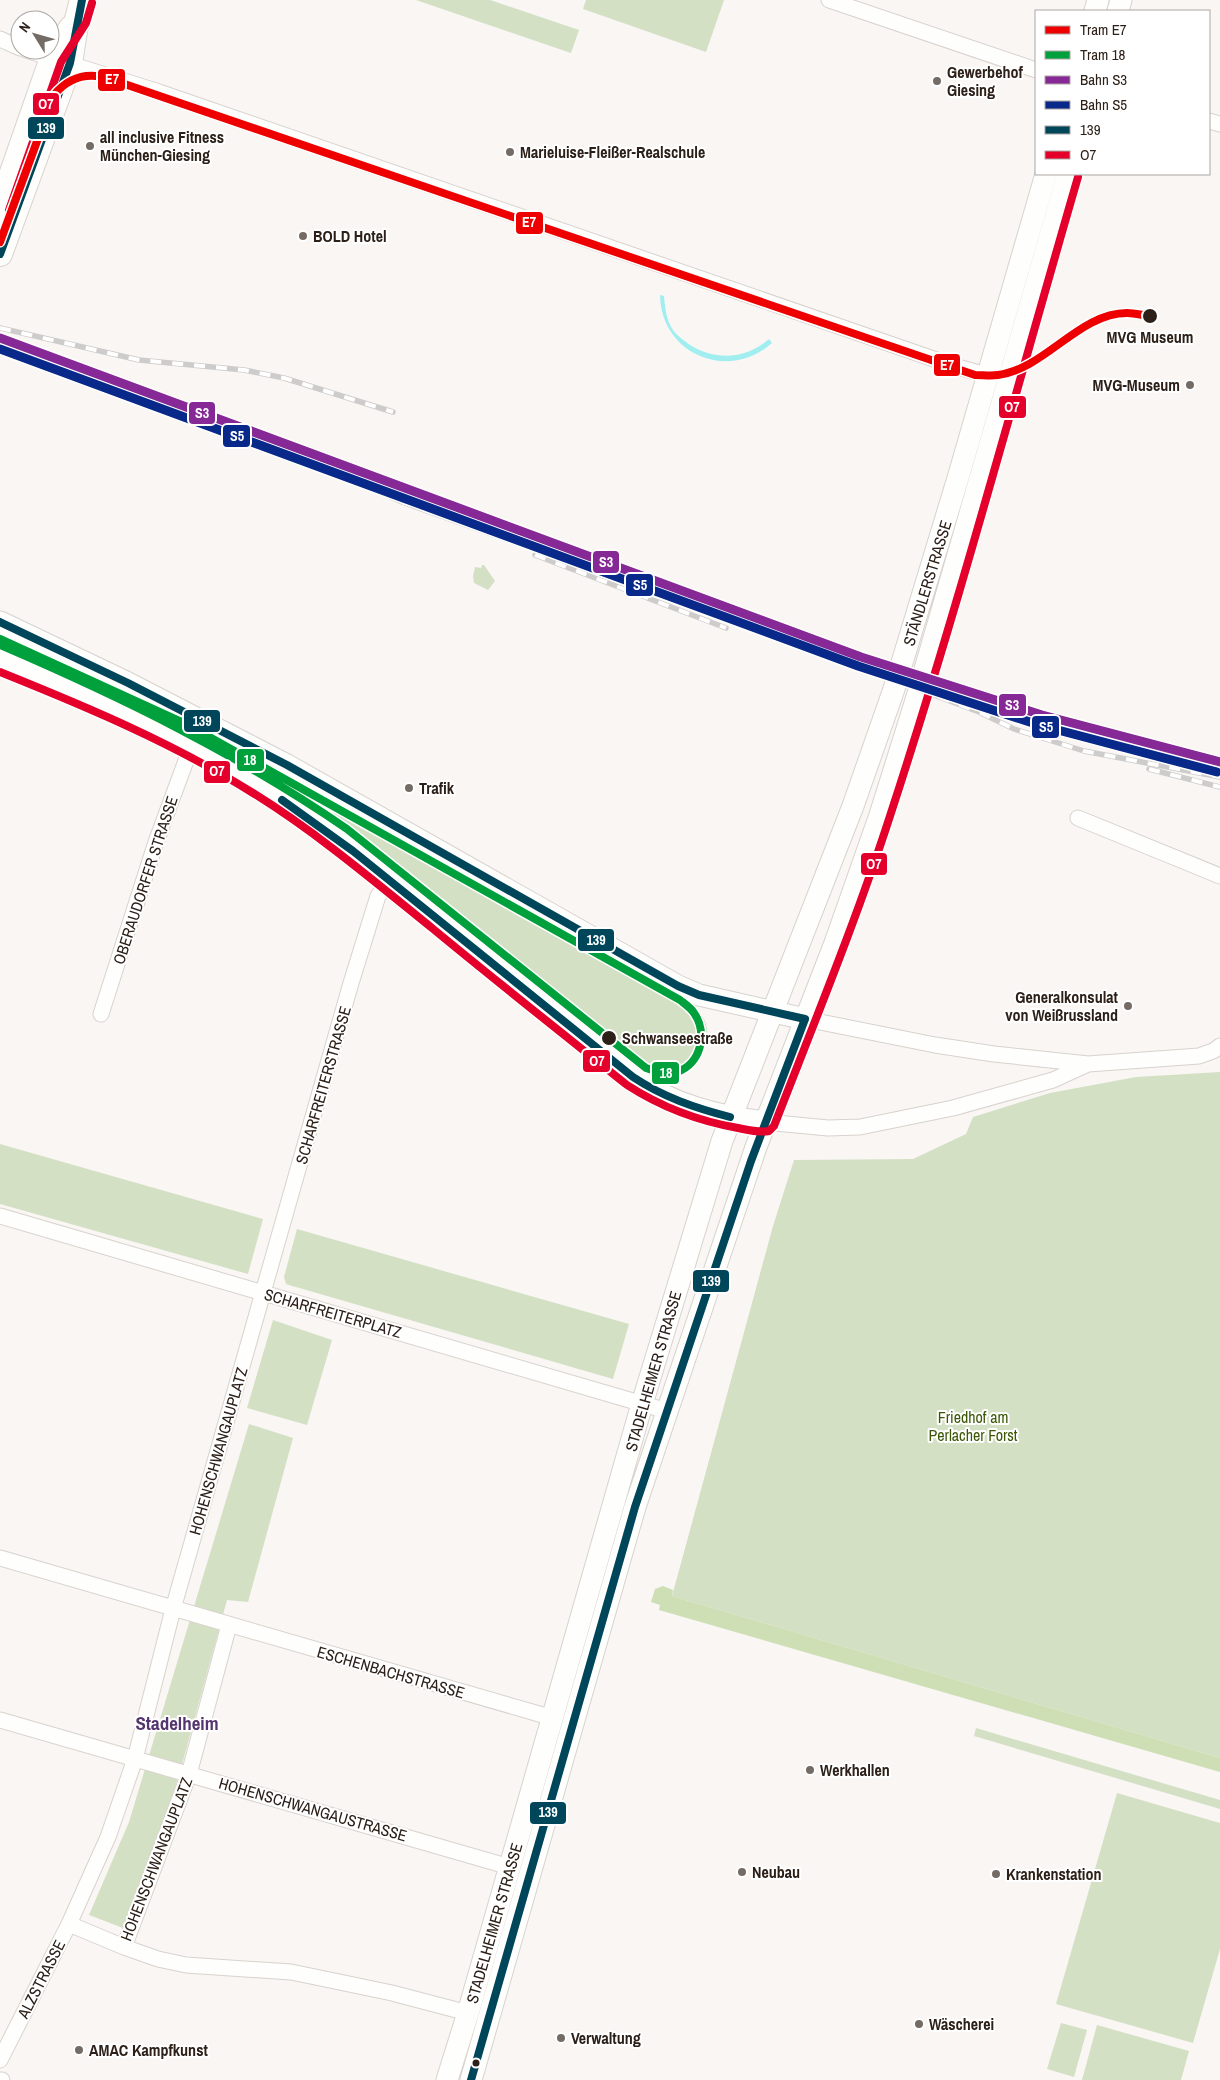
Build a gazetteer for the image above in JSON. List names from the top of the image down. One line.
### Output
{"streets":{"main road":["STÄNDLERSTRASSE","STADELHEIMER STRASSE"],"street":["OBERAUDORFER STRASSE","SCHARFREITERSTRASSE","SCHARFREITERPLATZ","HOHENSCHWANGAUPLATZ","ESCHENBACHSTRASSE","HOHENSCHWANGAUSTRASSE","ALZSTRASSE"]},"crossings":[["STÄNDLERSTRASSE","STADELHEIMER STRASSE"],["SCHARFREITERSTRASSE","SCHARFREITERPLATZ"],["SCHARFREITERSTRASSE","HOHENSCHWANGAUPLATZ"],["SCHARFREITERPLATZ","STADELHEIMER STRASSE"],["SCHARFREITERPLATZ","HOHENSCHWANGAUPLATZ"],["STADELHEIMER STRASSE","ESCHENBACHSTRASSE"],["STADELHEIMER STRASSE","HOHENSCHWANGAUSTRASSE"],["HOHENSCHWANGAUPLATZ","ESCHENBACHSTRASSE"],["HOHENSCHWANGAUPLATZ","HOHENSCHWANGAUSTRASSE"],["HOHENSCHWANGAUPLATZ","ALZSTRASSE"]],"districts":["Stadelheim"],"parks":["Friedhof am Perlacher Forst"],"places":["Gewerbehof Giesing","all inclusive Fitness München-Giesing","Marieluise-Fleißer-Realschule","BOLD Hotel","MVG Museum","MVG-Museum","Trafik","Generalkonsulat von Weißrussland","Schwanseestraße","Werkhallen","Neubau","Krankenstation","Wäscherei","Verwaltung","AMAC Kampfkunst"],"lines":["transit line 139","transit line O7","tram line E7","rail line S3","rail line S5","tram line 18"],"legend":["Tram E7","Tram 18","Bahn S3","Bahn S5","139","O7"],"north":"top left"}
